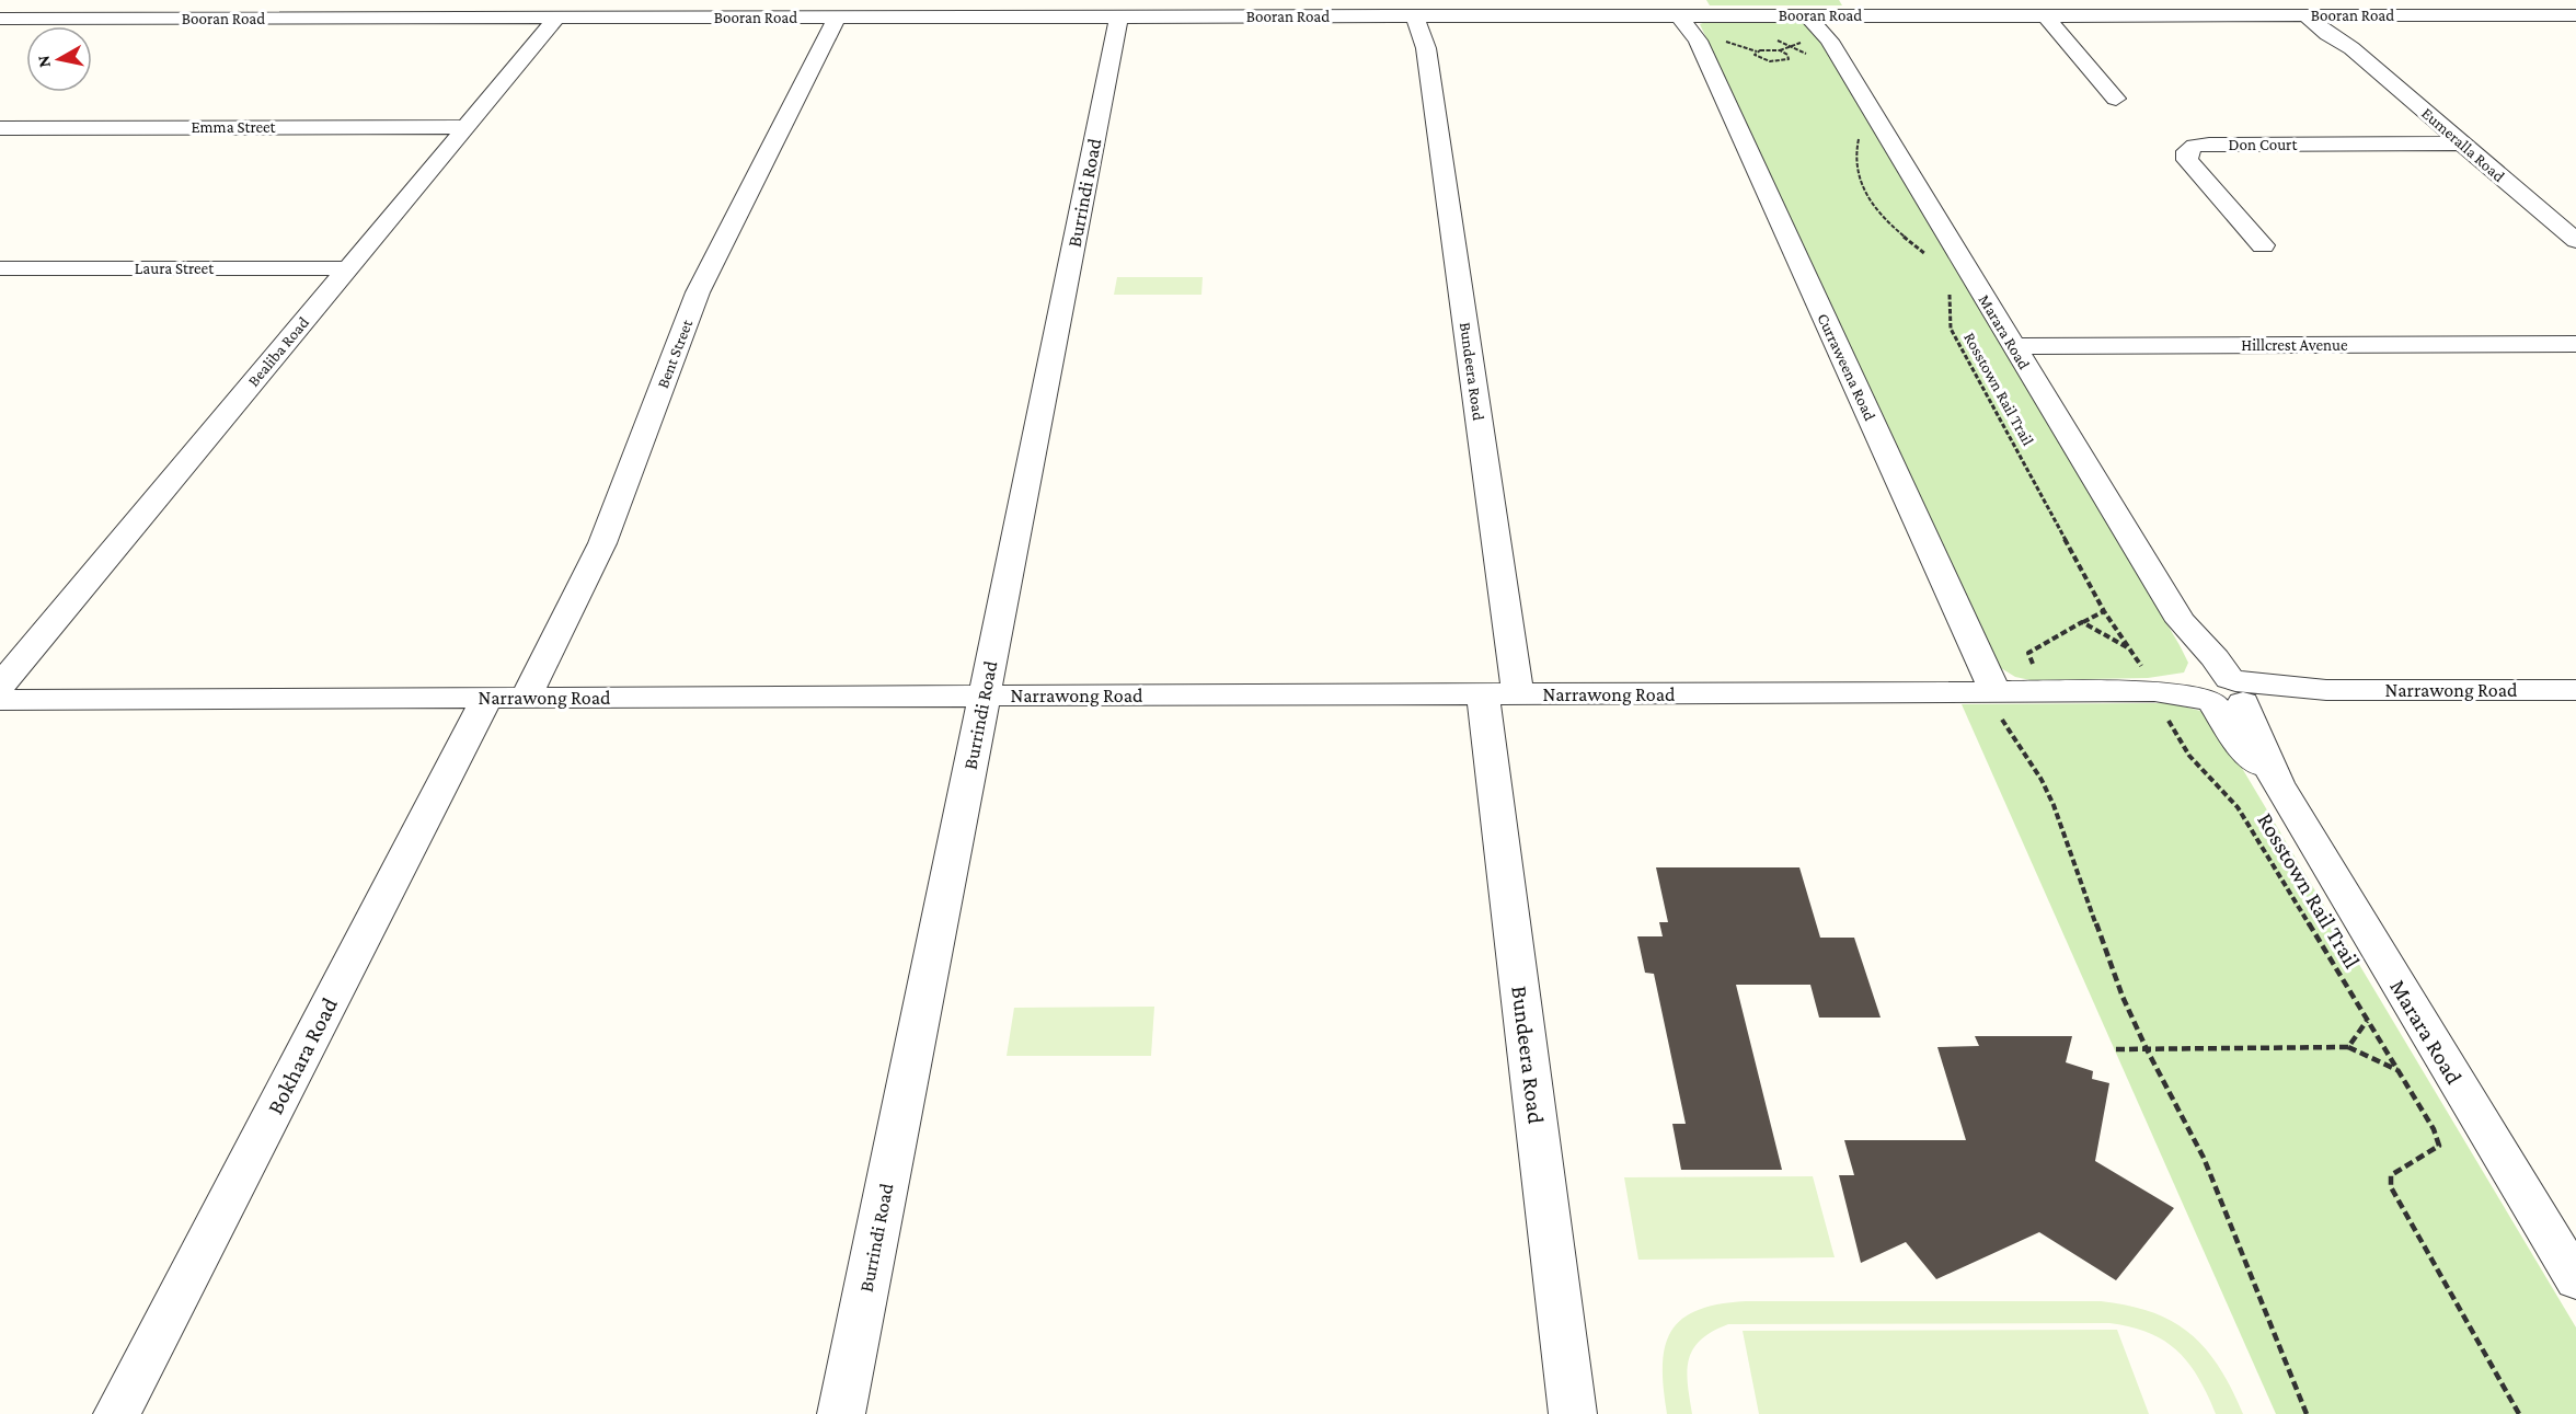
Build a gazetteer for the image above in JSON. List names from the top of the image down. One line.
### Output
{"streets":{"street":["Booran Road","Emma Street","Don Court","Eumeralla Road","Burrindi Road","Laura Street","Marara Road","Hillcrest Avenue","Bealiba Road","Bent Street","Curraweena Road","Bundeera Road","Narrawong Road","Bokhara Road"],"path":["Rosstown Rail Trail"]},"crossings":[["Booran Road","Eumeralla Road"],["Booran Road","Burrindi Road"],["Booran Road","Marara Road"],["Booran Road","Bealiba Road"],["Booran Road","Bent Street"],["Booran Road","Curraweena Road"],["Booran Road","Bundeera Road"],["Emma Street","Bealiba Road"],["Don Court","Eumeralla Road"],["Burrindi Road","Narrawong Road"],["Laura Street","Bealiba Road"],["Marara Road","Hillcrest Avenue"],["Marara Road","Narrawong Road"],["Bent Street","Narrawong Road"],["Curraweena Road","Narrawong Road"],["Bundeera Road","Narrawong Road"],["Rosstown Rail Trail","Narrawong Road"],["Narrawong Road","Bokhara Road"]],"north":"left"}
